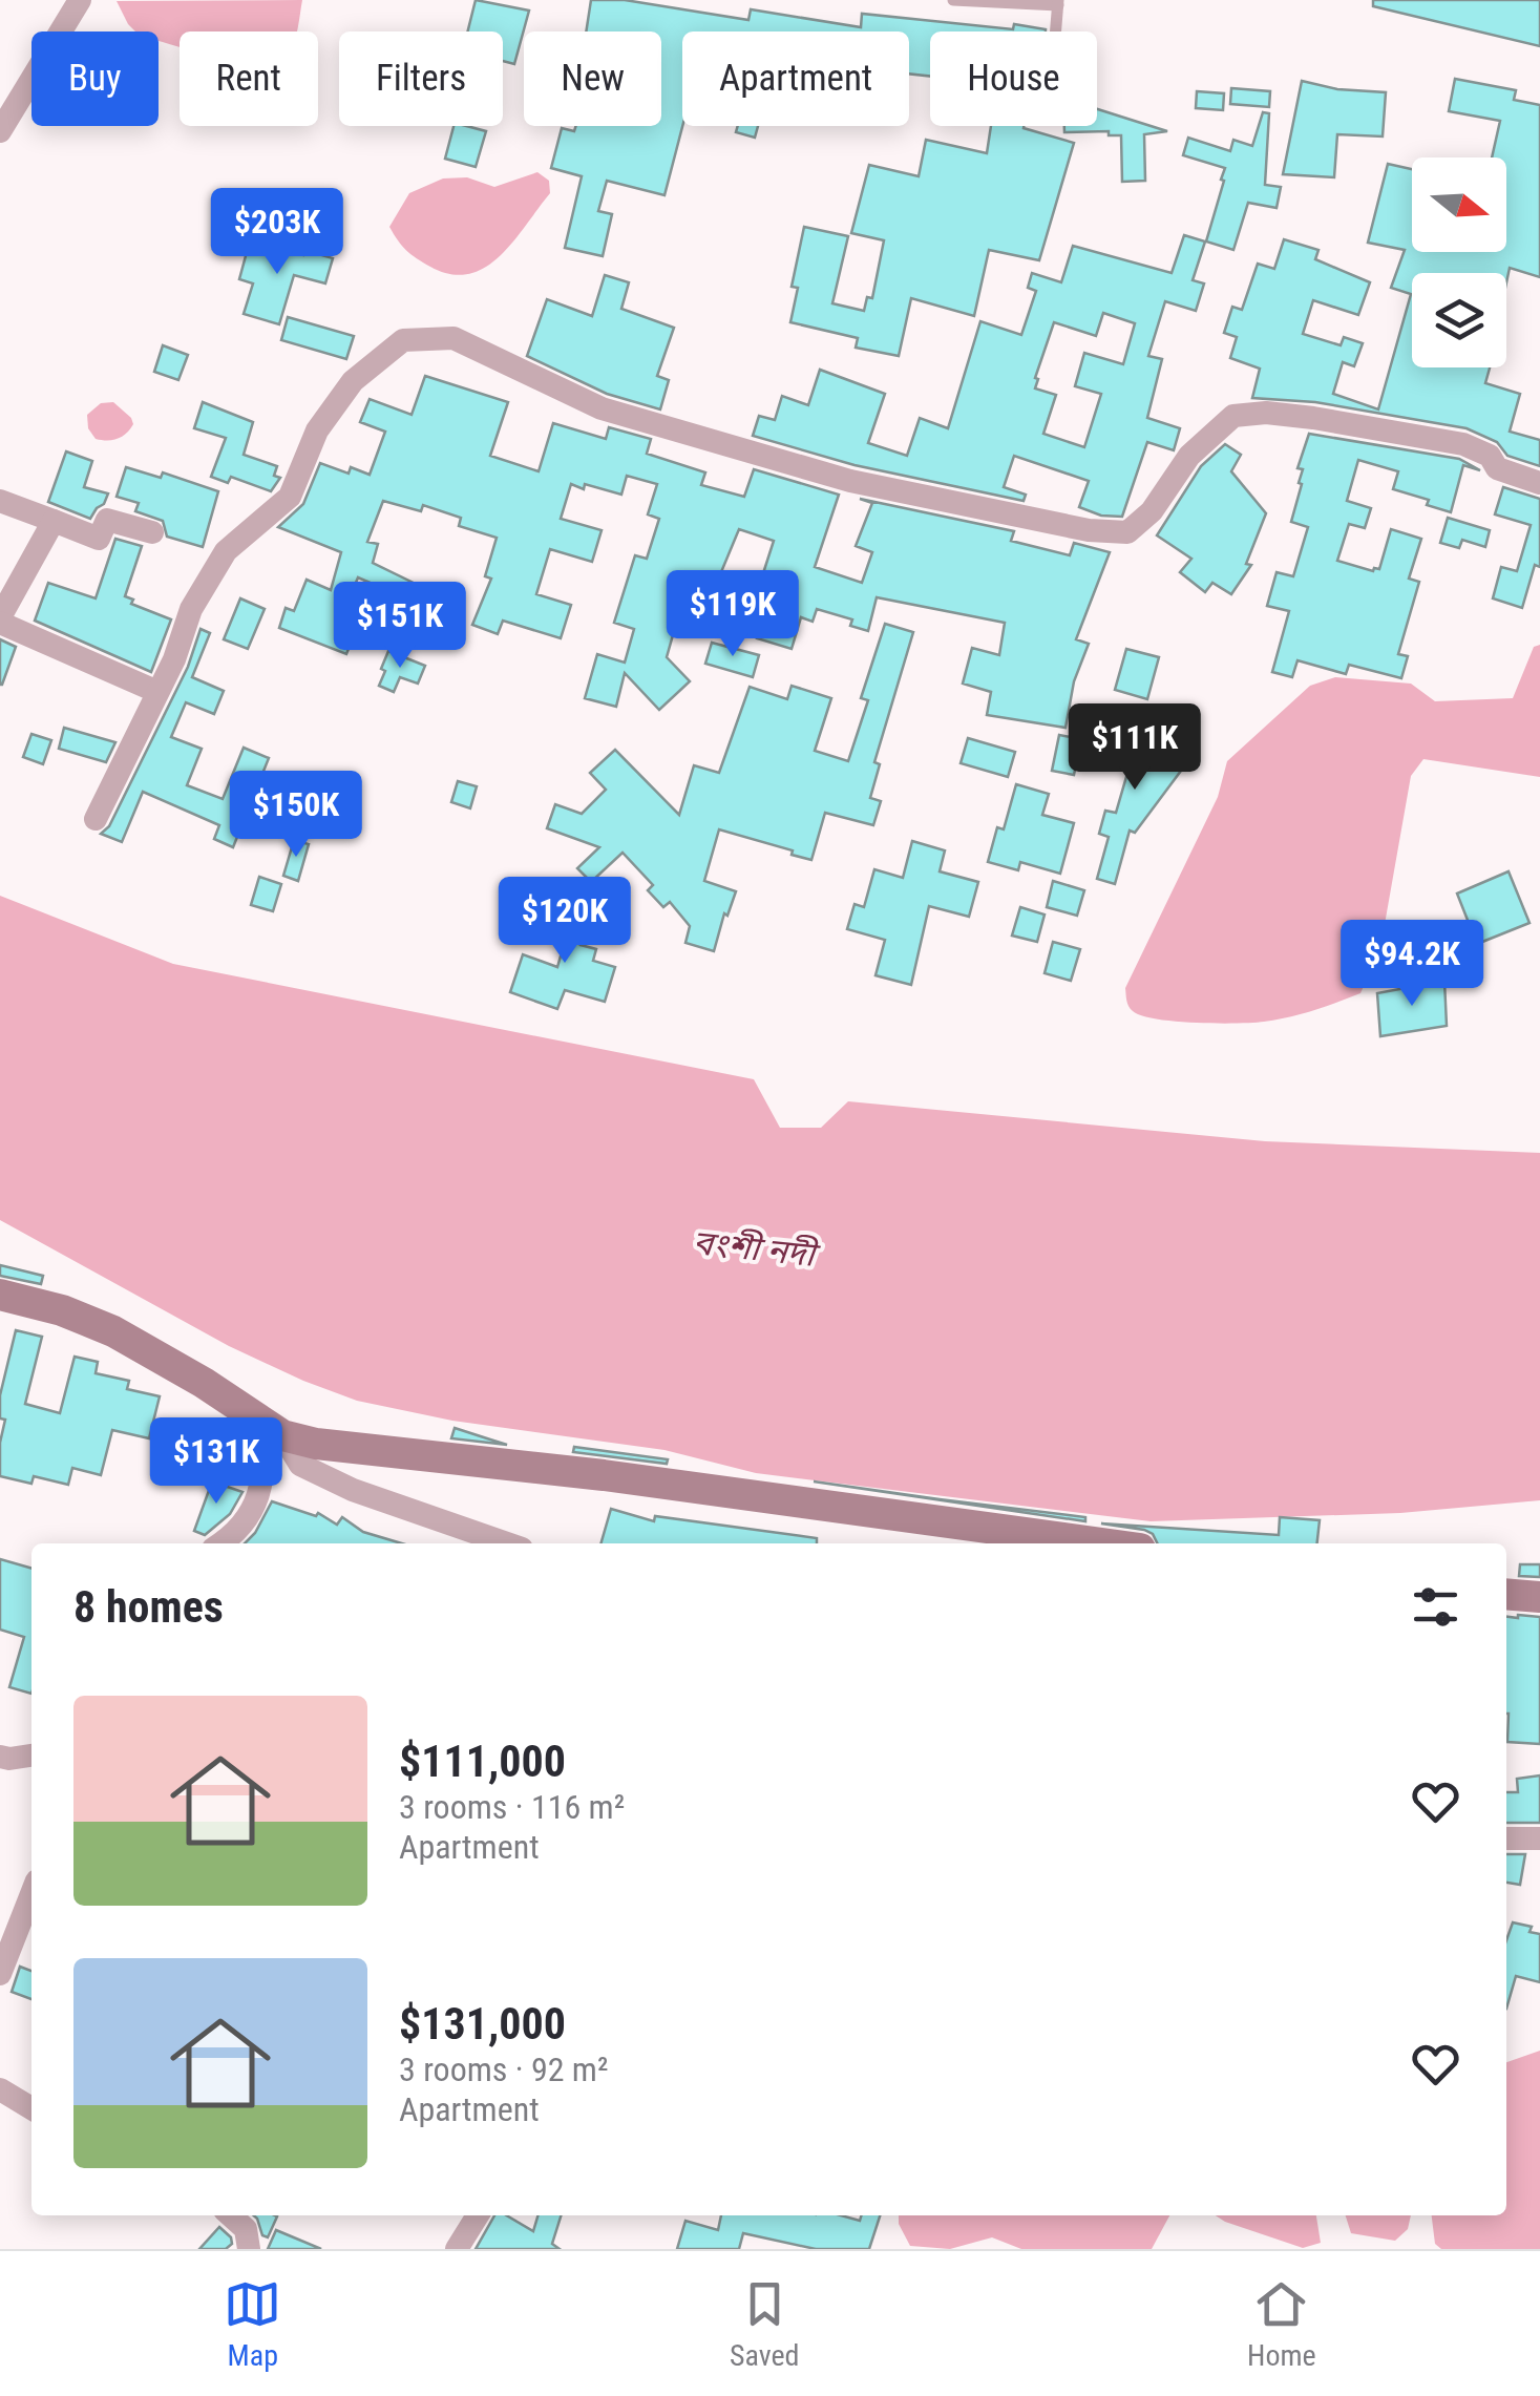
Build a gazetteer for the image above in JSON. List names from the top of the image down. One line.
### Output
{"water":["বংশী নদী"],"north":"right","page":{"chip":["Buy","Rent","Filters","New","Apartment","House"],"price":["$203K","$119K","$151K","$111K","$150K","$120K","$94.2K","$131K"],"heading":"8 homes","list":[{"name":"$111,000","note":"3 rooms · 116 m² · Apartment"},{"name":"$131,000","note":"3 rooms · 92 m² · Apartment"}],"tabs":["Map","Saved","Home"]}}
